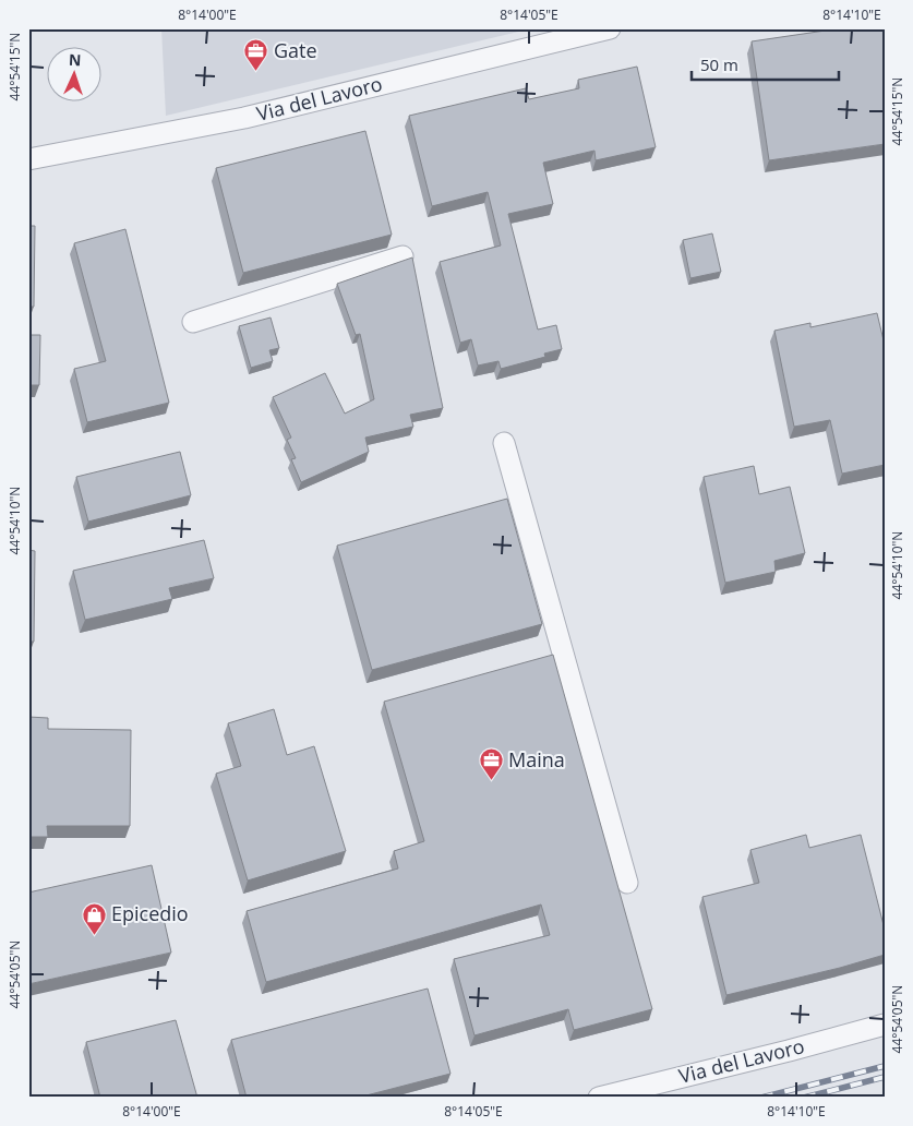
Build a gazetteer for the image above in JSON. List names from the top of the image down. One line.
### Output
{"streets":{"street":["Via del Lavoro"]},"places":{"office":["Gate","Maina"],"shop":["Epicedio"]},"scale_bar":"50 m","north":"top","coordinates":["8°14'00\"E","8°14'05\"E","8°14'10\"E","44°54'15\"N","44°54'10\"N","44°54'05\"N"]}
